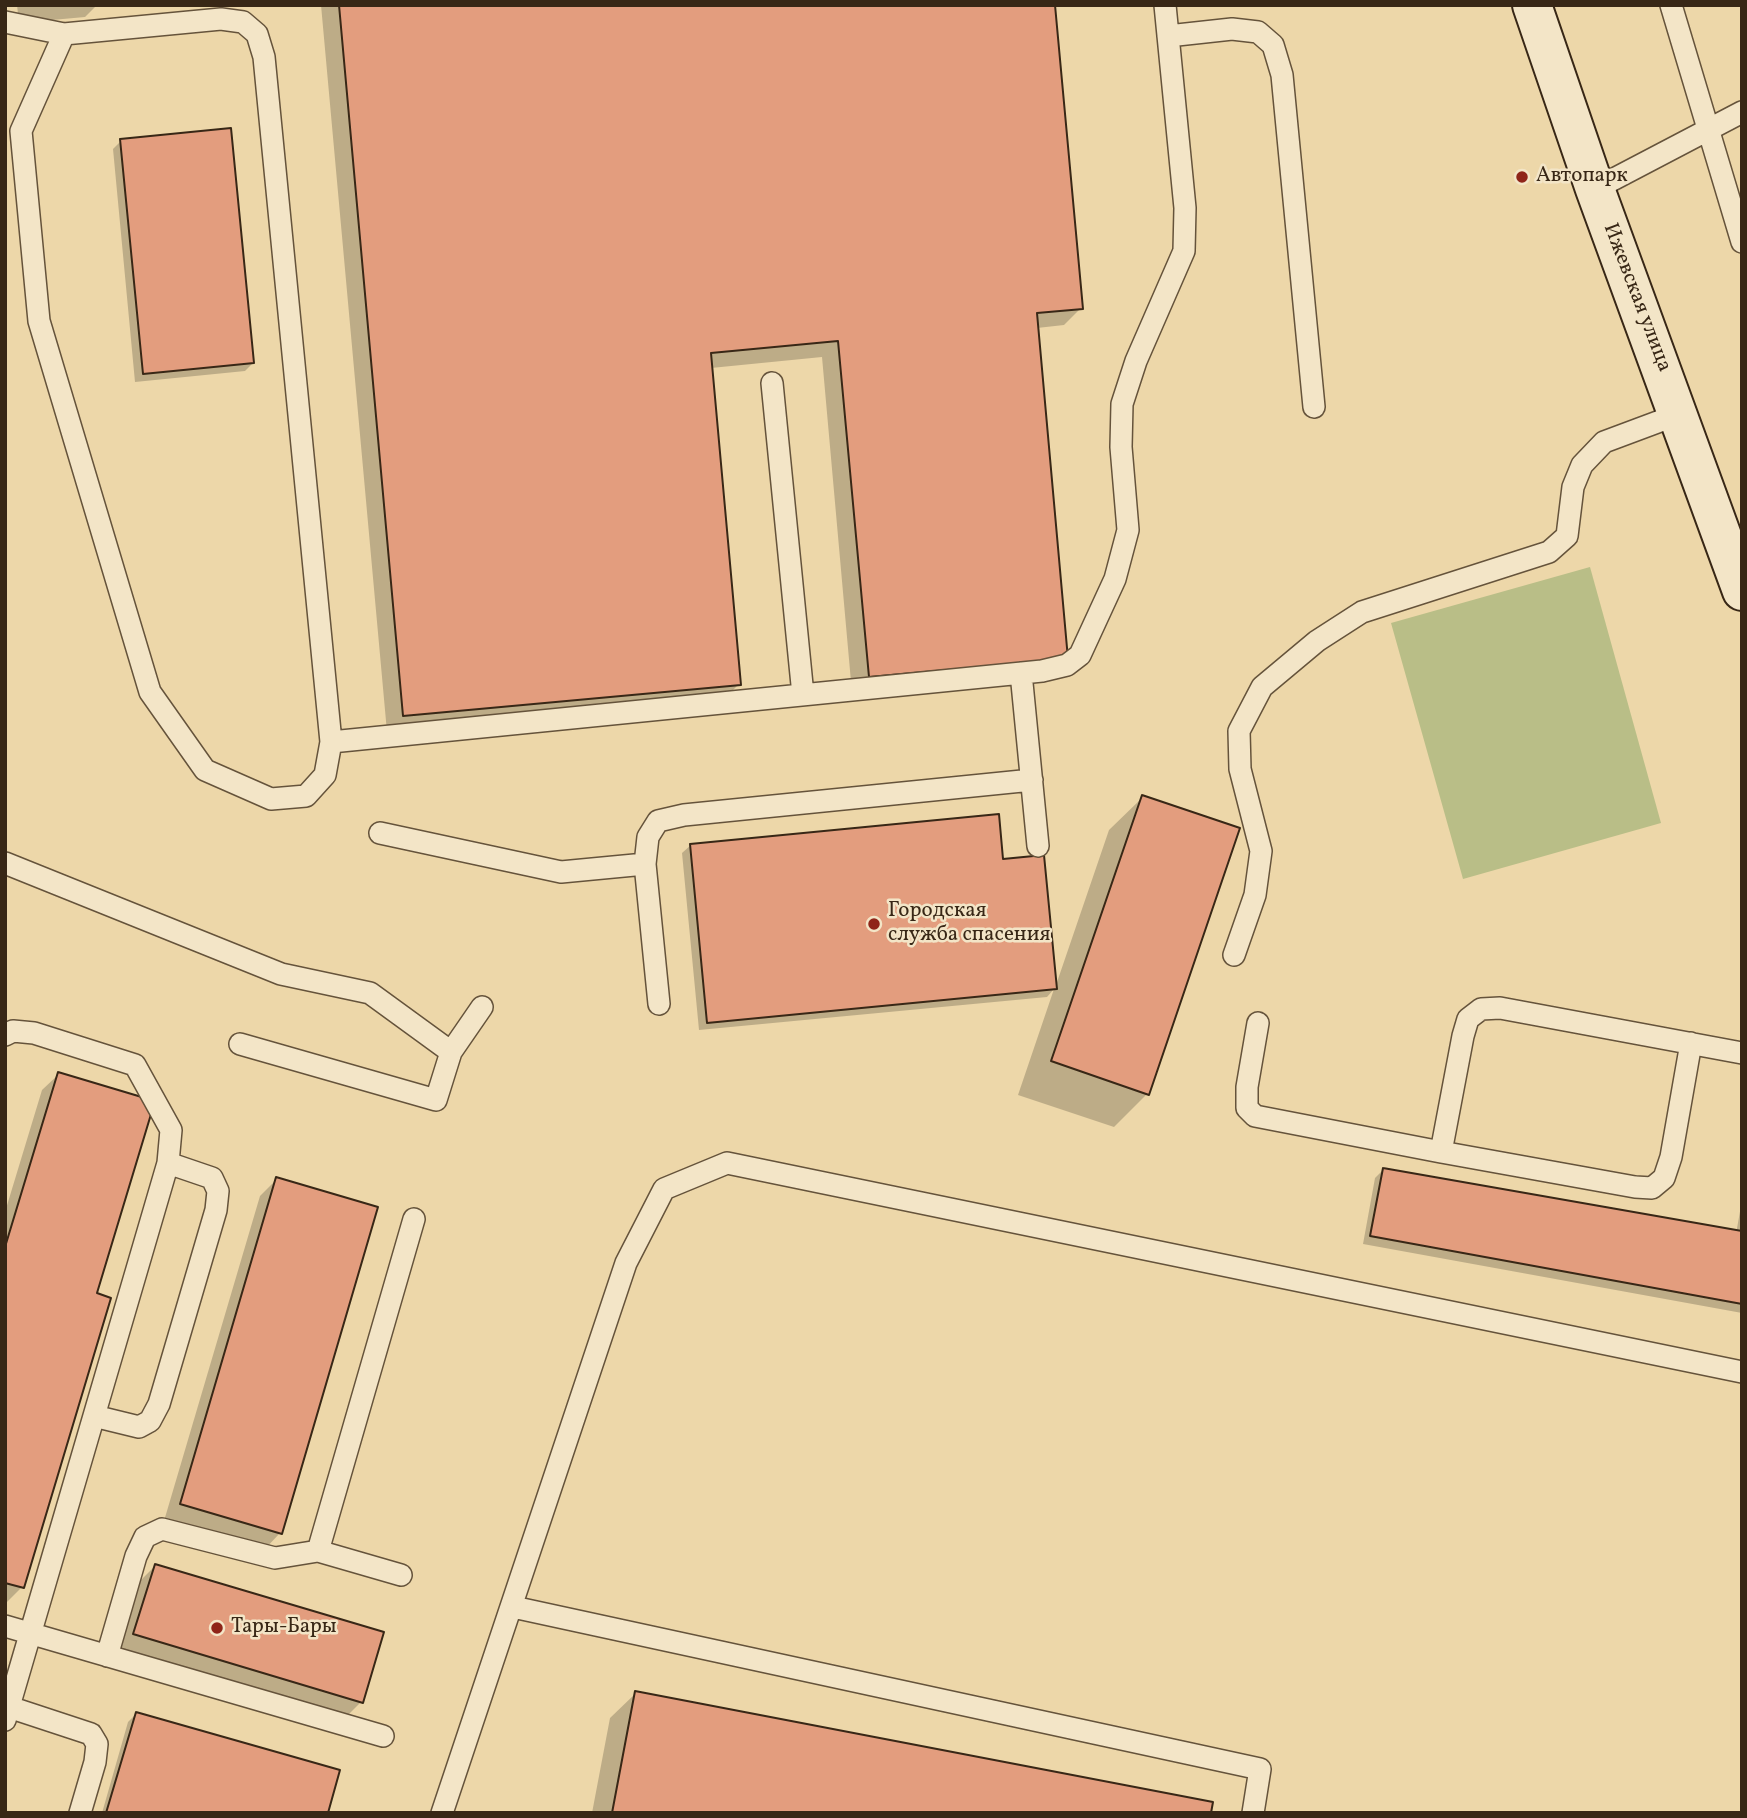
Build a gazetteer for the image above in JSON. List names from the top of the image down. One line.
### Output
{"streets":{"street":["Ижевская улица"]},"places":["Автопарк","Городская служба спасения","Тары-Бары"]}
